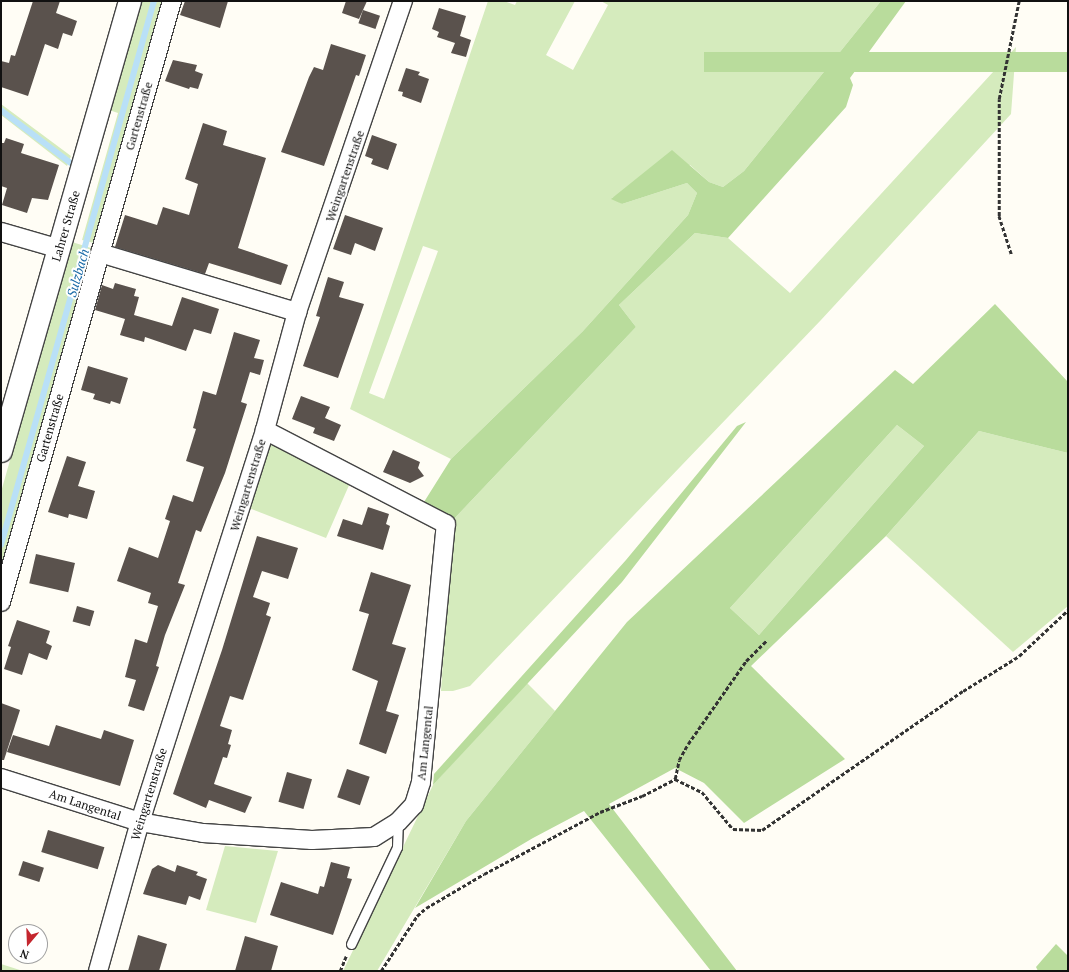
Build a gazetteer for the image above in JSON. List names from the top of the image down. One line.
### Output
{"streets":{"street":["Gartenstraße","Weingartenstraße","Lahrer Straße","Am Langental"]},"crossings":[["Weingartenstraße","Am Langental"]],"water":["Sulzbach"],"north":"bottom"}
